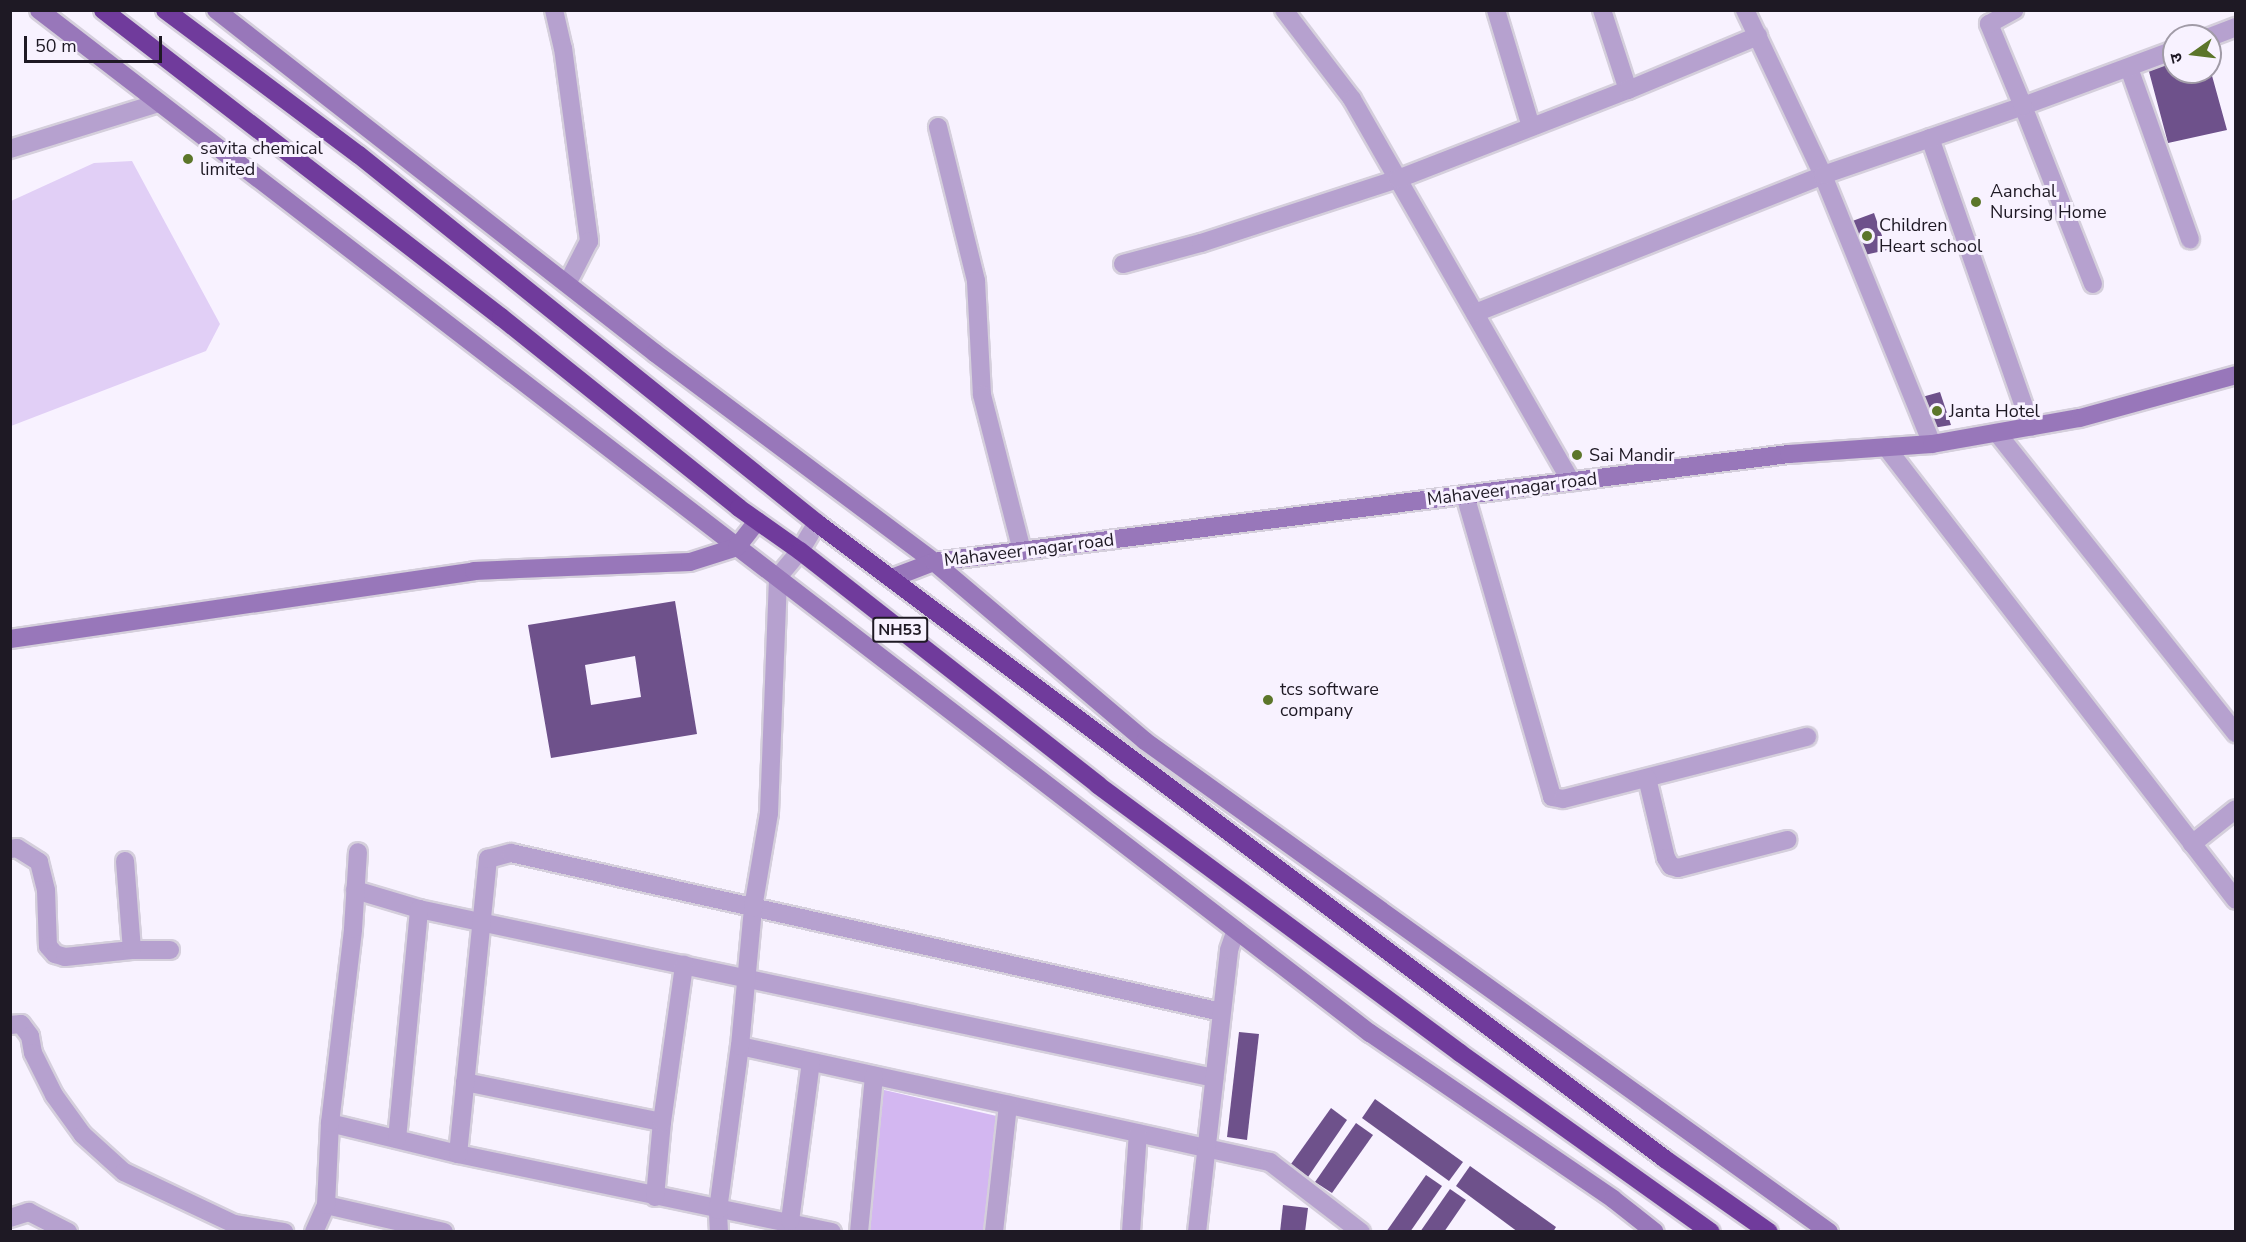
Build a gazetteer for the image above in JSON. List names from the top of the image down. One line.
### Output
{"streets":{"highway":["NH53"],"main road":["Mahaveer nagar road"]},"crossings":[["Mahaveer nagar road","NH53"]],"places":["savita chemical limited","Aanchal Nursing Home","Children Heart school","Janta Hotel","Sai Mandir","tcs software company"],"scale_bar":"50 m","north":"left"}
